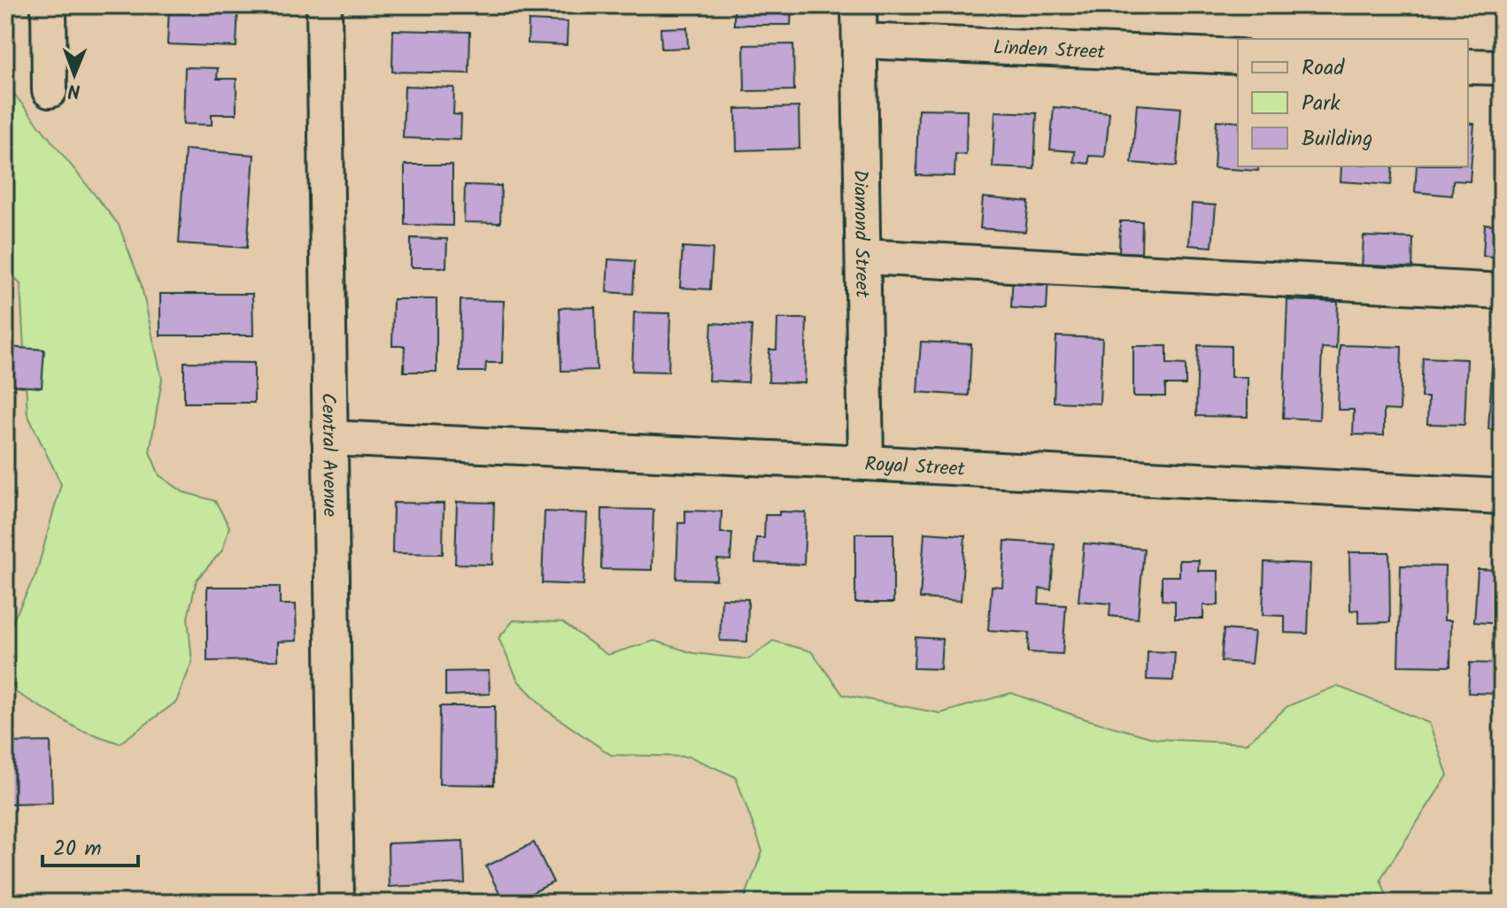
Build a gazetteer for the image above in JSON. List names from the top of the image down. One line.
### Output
{"streets":{"street":["Linden Street","Diamond Street","Central Avenue","Royal Street"]},"crossings":[["Linden Street","Diamond Street"],["Diamond Street","Royal Street"],["Central Avenue","Royal Street"]],"legend":["Road","Park","Building"],"scale_bar":"20 m","north":"bottom"}
